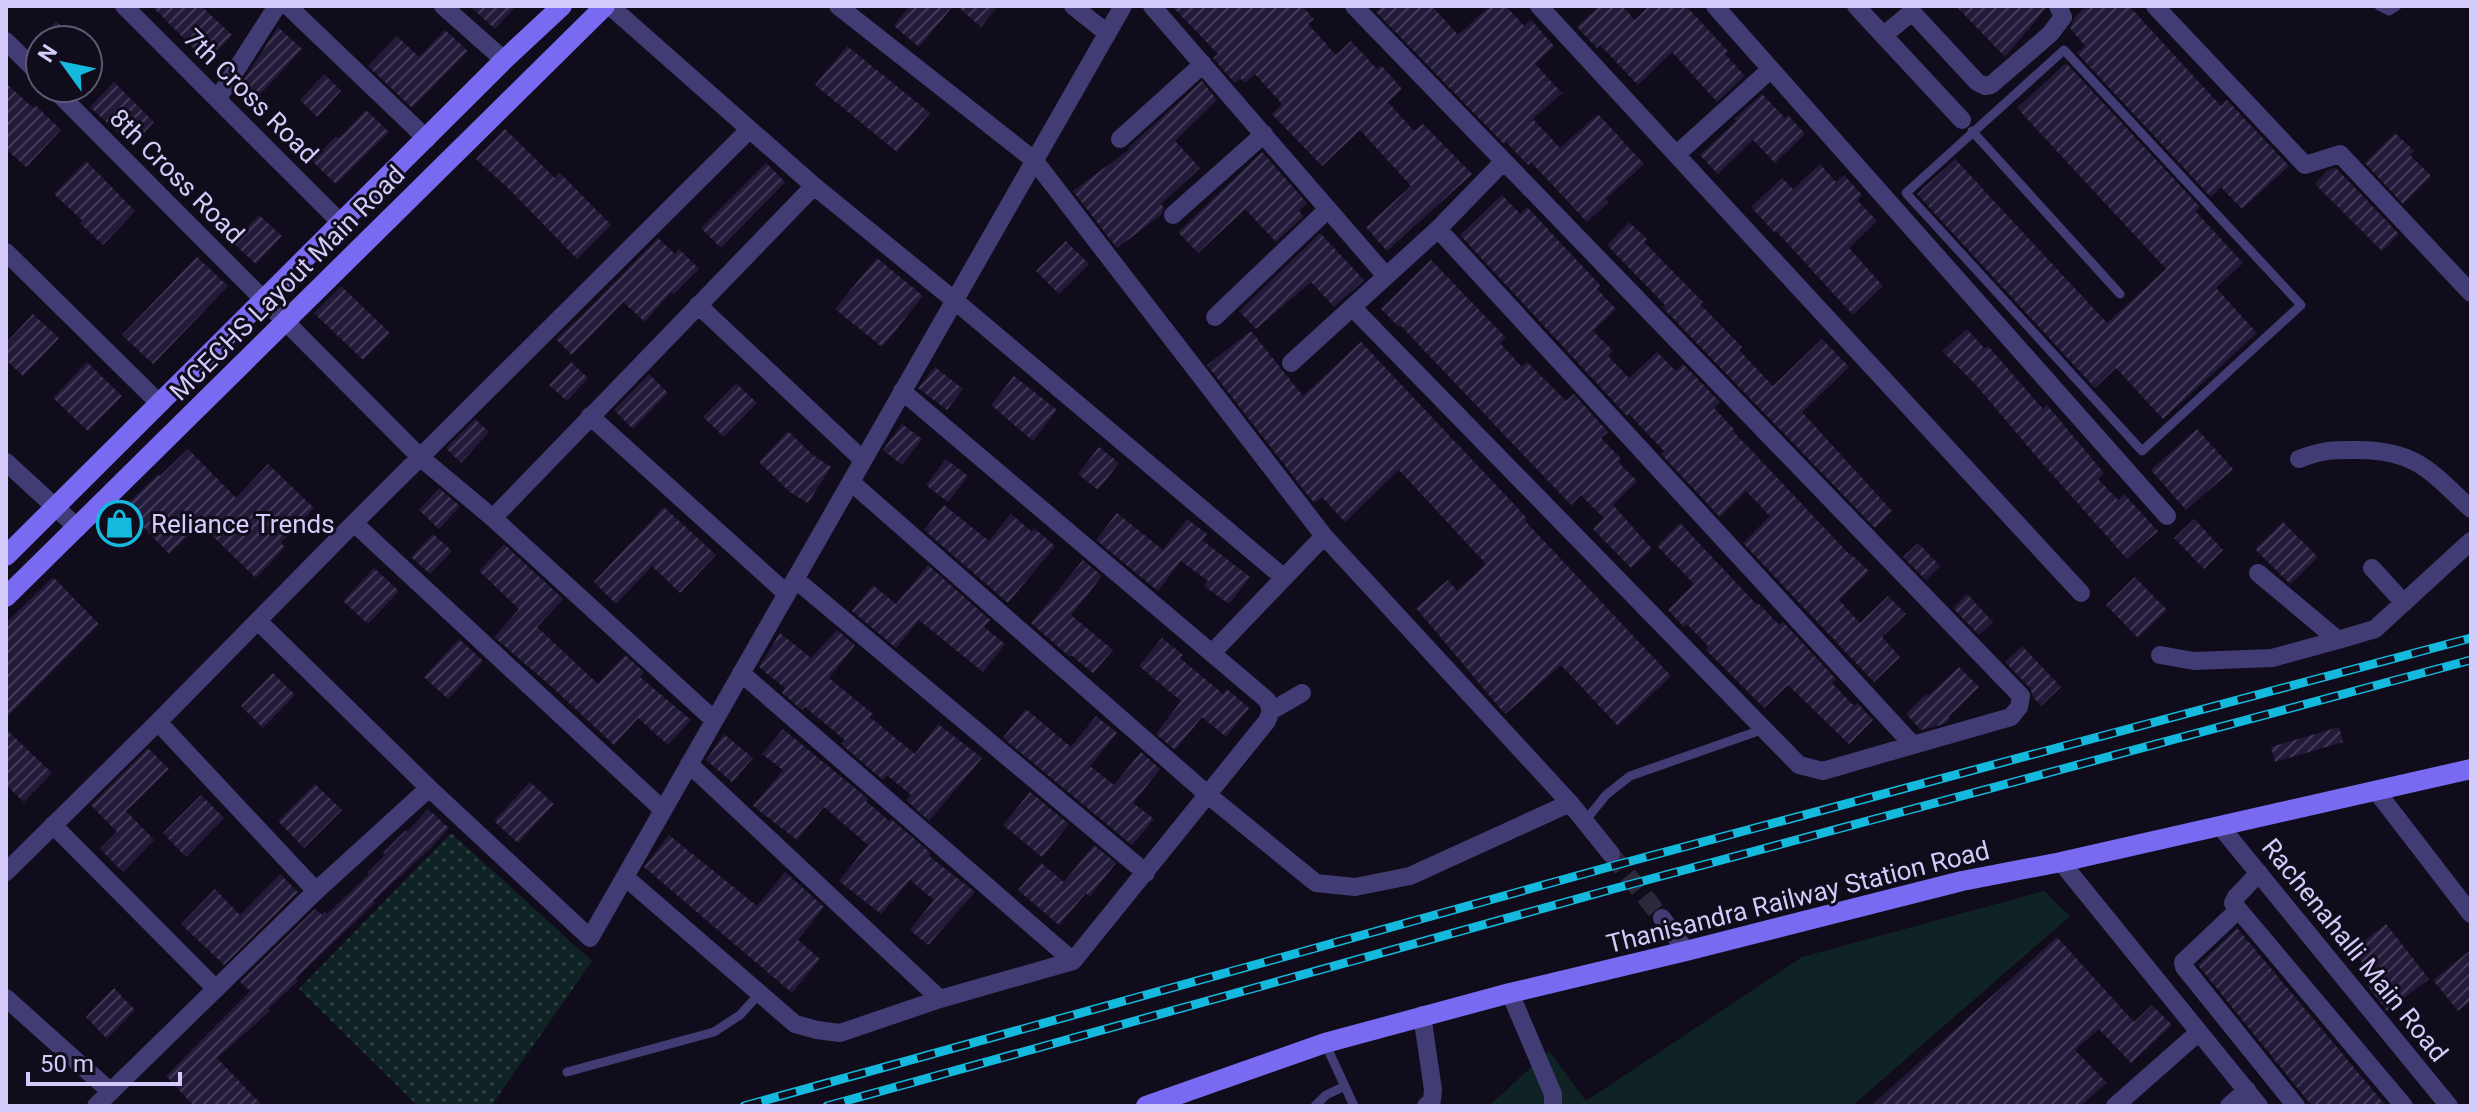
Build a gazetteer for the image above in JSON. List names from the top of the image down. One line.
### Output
{"streets":{"main road":["MCECHS Layout Main Road","Thanisandra Railway Station Road"],"street":["7th Cross Road","8th Cross Road","Rachenahalli Main Road"]},"crossings":[["7th Cross Road","MCECHS Layout Main Road"],["8th Cross Road","MCECHS Layout Main Road"],["Thanisandra Railway Station Road","Rachenahalli Main Road"]],"places":{"shop":["Reliance Trends"]},"scale_bar":"50 m","north":"top left"}
